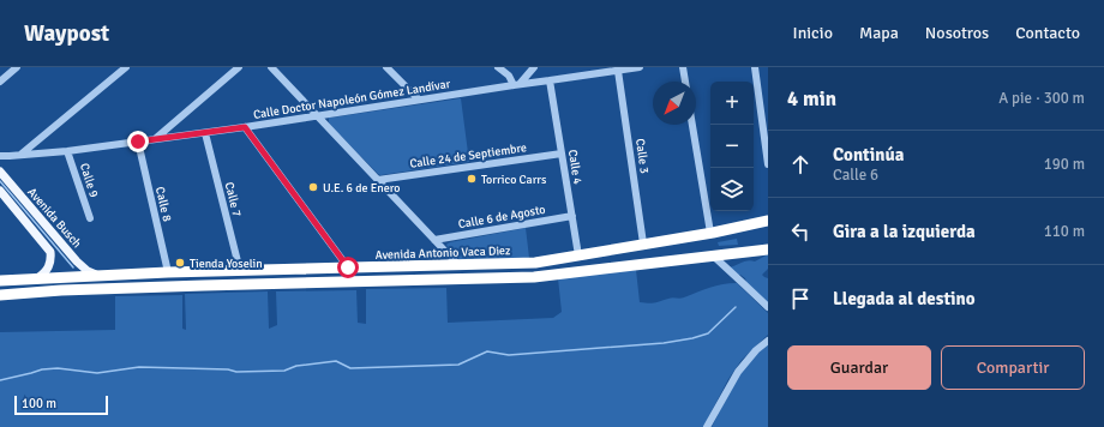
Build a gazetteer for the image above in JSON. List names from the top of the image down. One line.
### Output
{"streets":{"highway":["Avenida Antonio Vaca Diez"],"main road":["Avenida Busch"],"street":["Calle Doctor Napoleón Gómez Landívar","Calle 24 de Septiembre","Calle 3","Calle 4","Calle 9","Calle 7","Calle 8","Calle 6 de Agosto"]},"crossings":[["Calle Doctor Napoleón Gómez Landívar","Calle 3"],["Calle Doctor Napoleón Gómez Landívar","Calle 4"],["Calle Doctor Napoleón Gómez Landívar","Calle 9"],["Calle Doctor Napoleón Gómez Landívar","Calle 7"],["Calle Doctor Napoleón Gómez Landívar","Calle 8"],["Calle 24 de Septiembre","Calle 4"],["Calle 3","Avenida Antonio Vaca Diez"],["Calle 4","Calle 6 de Agosto"],["Calle 4","Avenida Antonio Vaca Diez"],["Calle 7","Avenida Antonio Vaca Diez"],["Calle 8","Avenida Antonio Vaca Diez"],["Avenida Busch","Avenida Antonio Vaca Diez"]],"places":["Torrico Carrs","U.E. 6 de Enero","Tienda Yoselin"],"scale_bar":"100 m","north":"bottom left","page":{"header":"Waypost","nav":["Inicio","Mapa","Nosotros","Contacto"],"heading":["4 min","A pie · 300 m"],"map_buttons":["+","−"],"list":[["Continúa","Calle 6","190 m"],["Gira a la izquierda","110 m"],"Llegada al destino"],"buttons":["Guardar","Compartir"],"scale":"100 m"}}
